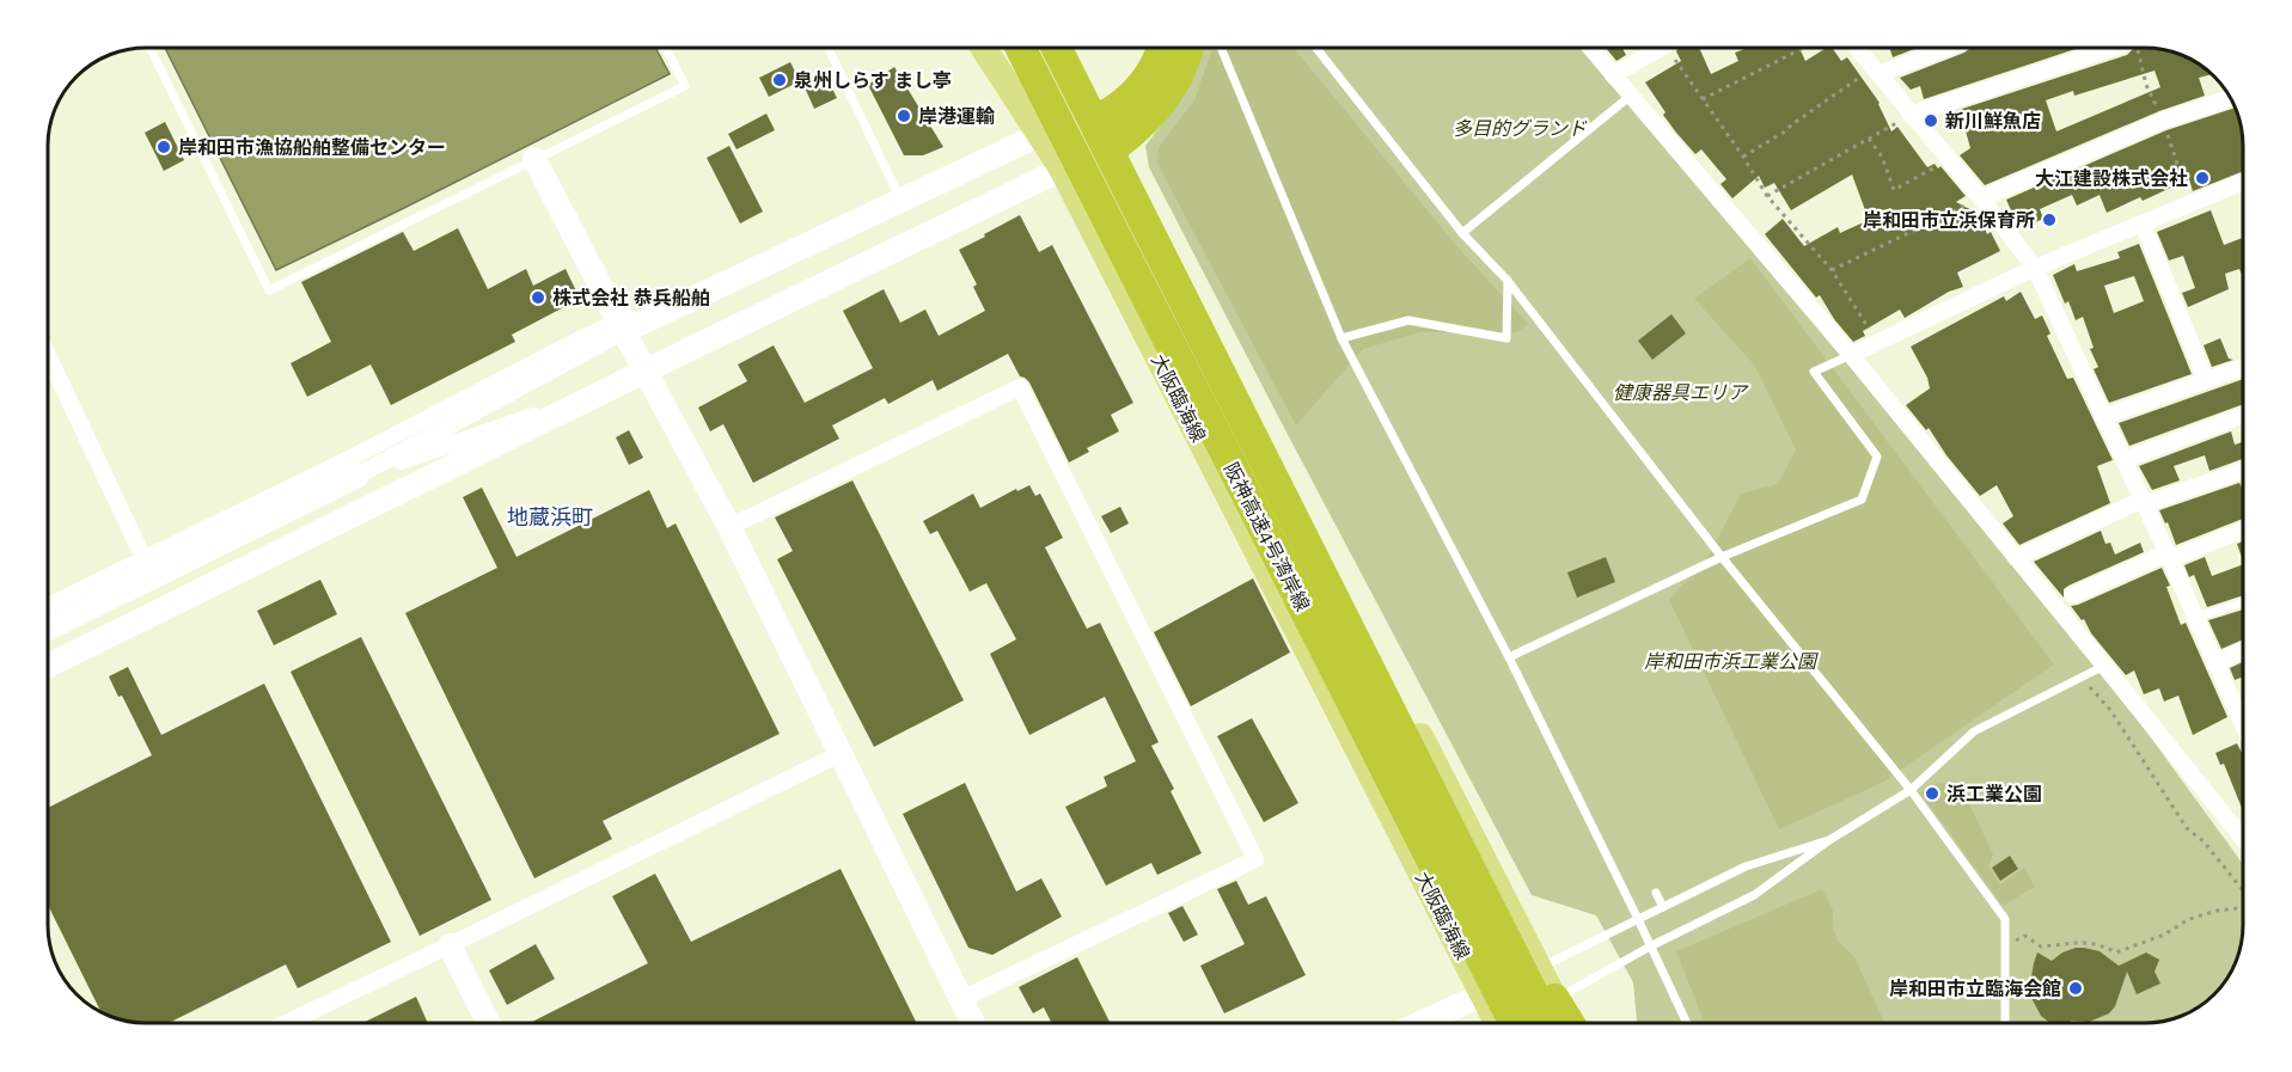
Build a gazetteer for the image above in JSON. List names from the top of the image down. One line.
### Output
{"streets":{"highway":["阪神高速4号湾岸線"],"main road":["大阪臨海線"]},"districts":["地蔵浜町"],"parks":["多目的グランド","健康器具エリア","岸和田市浜工業公園"],"places":["泉州しらす まし亭","岸港運輸","新川鮮魚店","岸和田市漁協船舶整備センター","大江建設株式会社","岸和田市立浜保育所","株式会社 恭兵船舶","浜工業公園","岸和田市立臨海会館"]}
